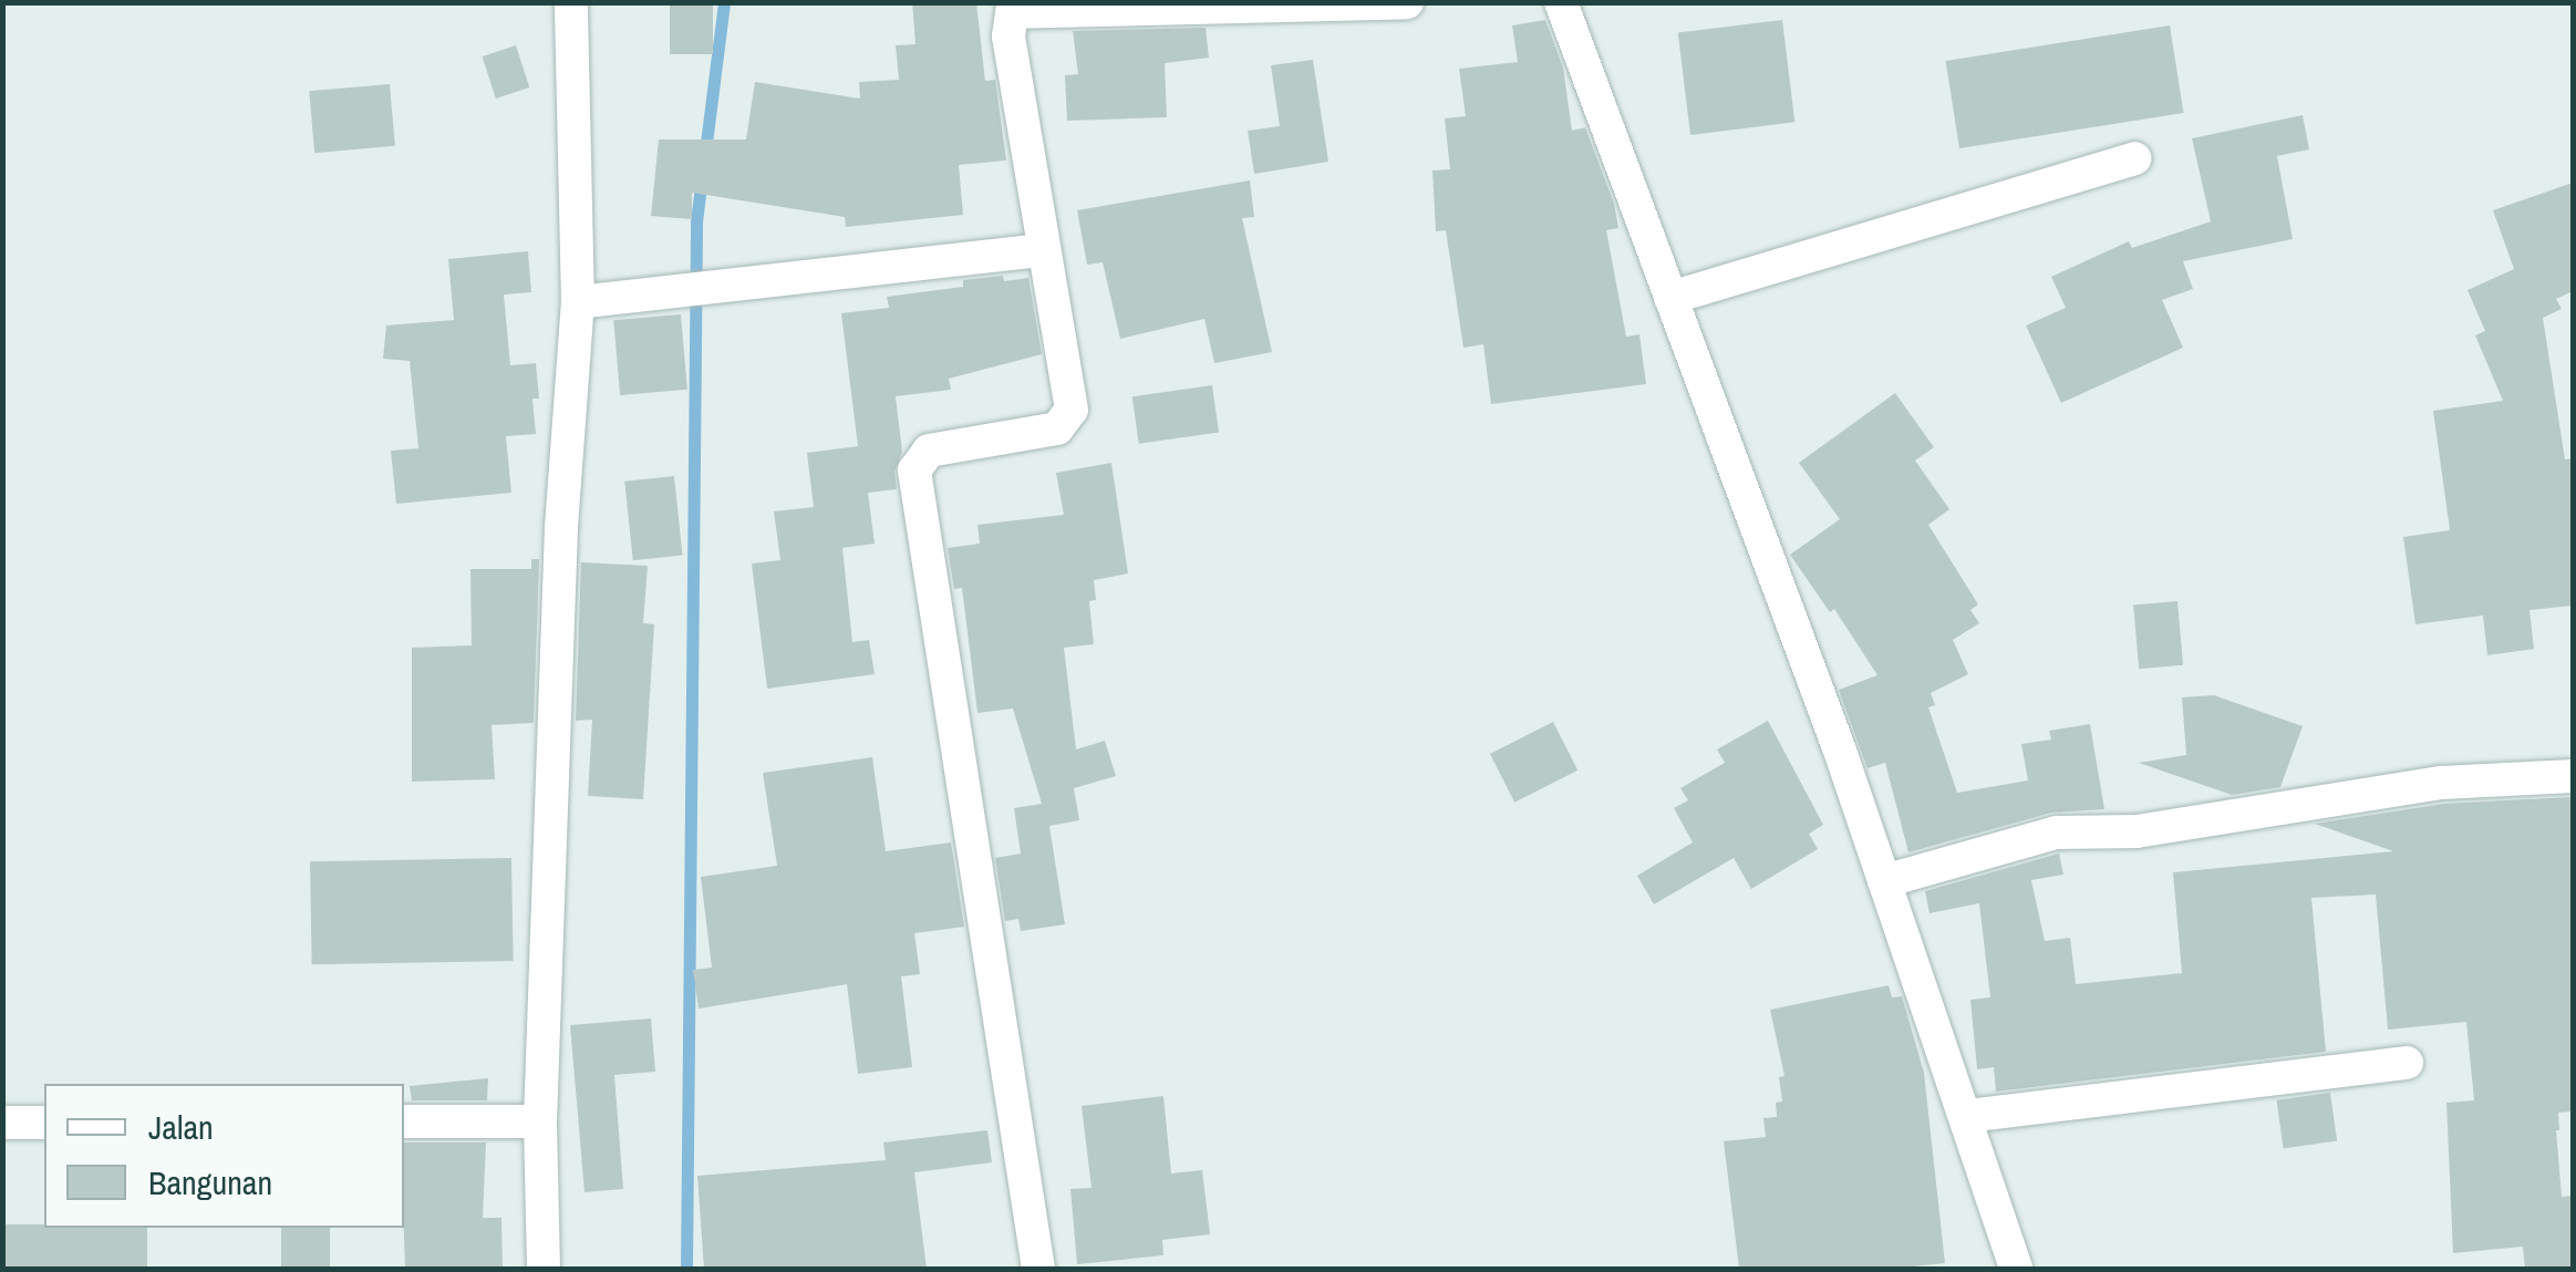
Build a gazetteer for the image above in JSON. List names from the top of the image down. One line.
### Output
{"legend":["Jalan","Bangunan"]}
